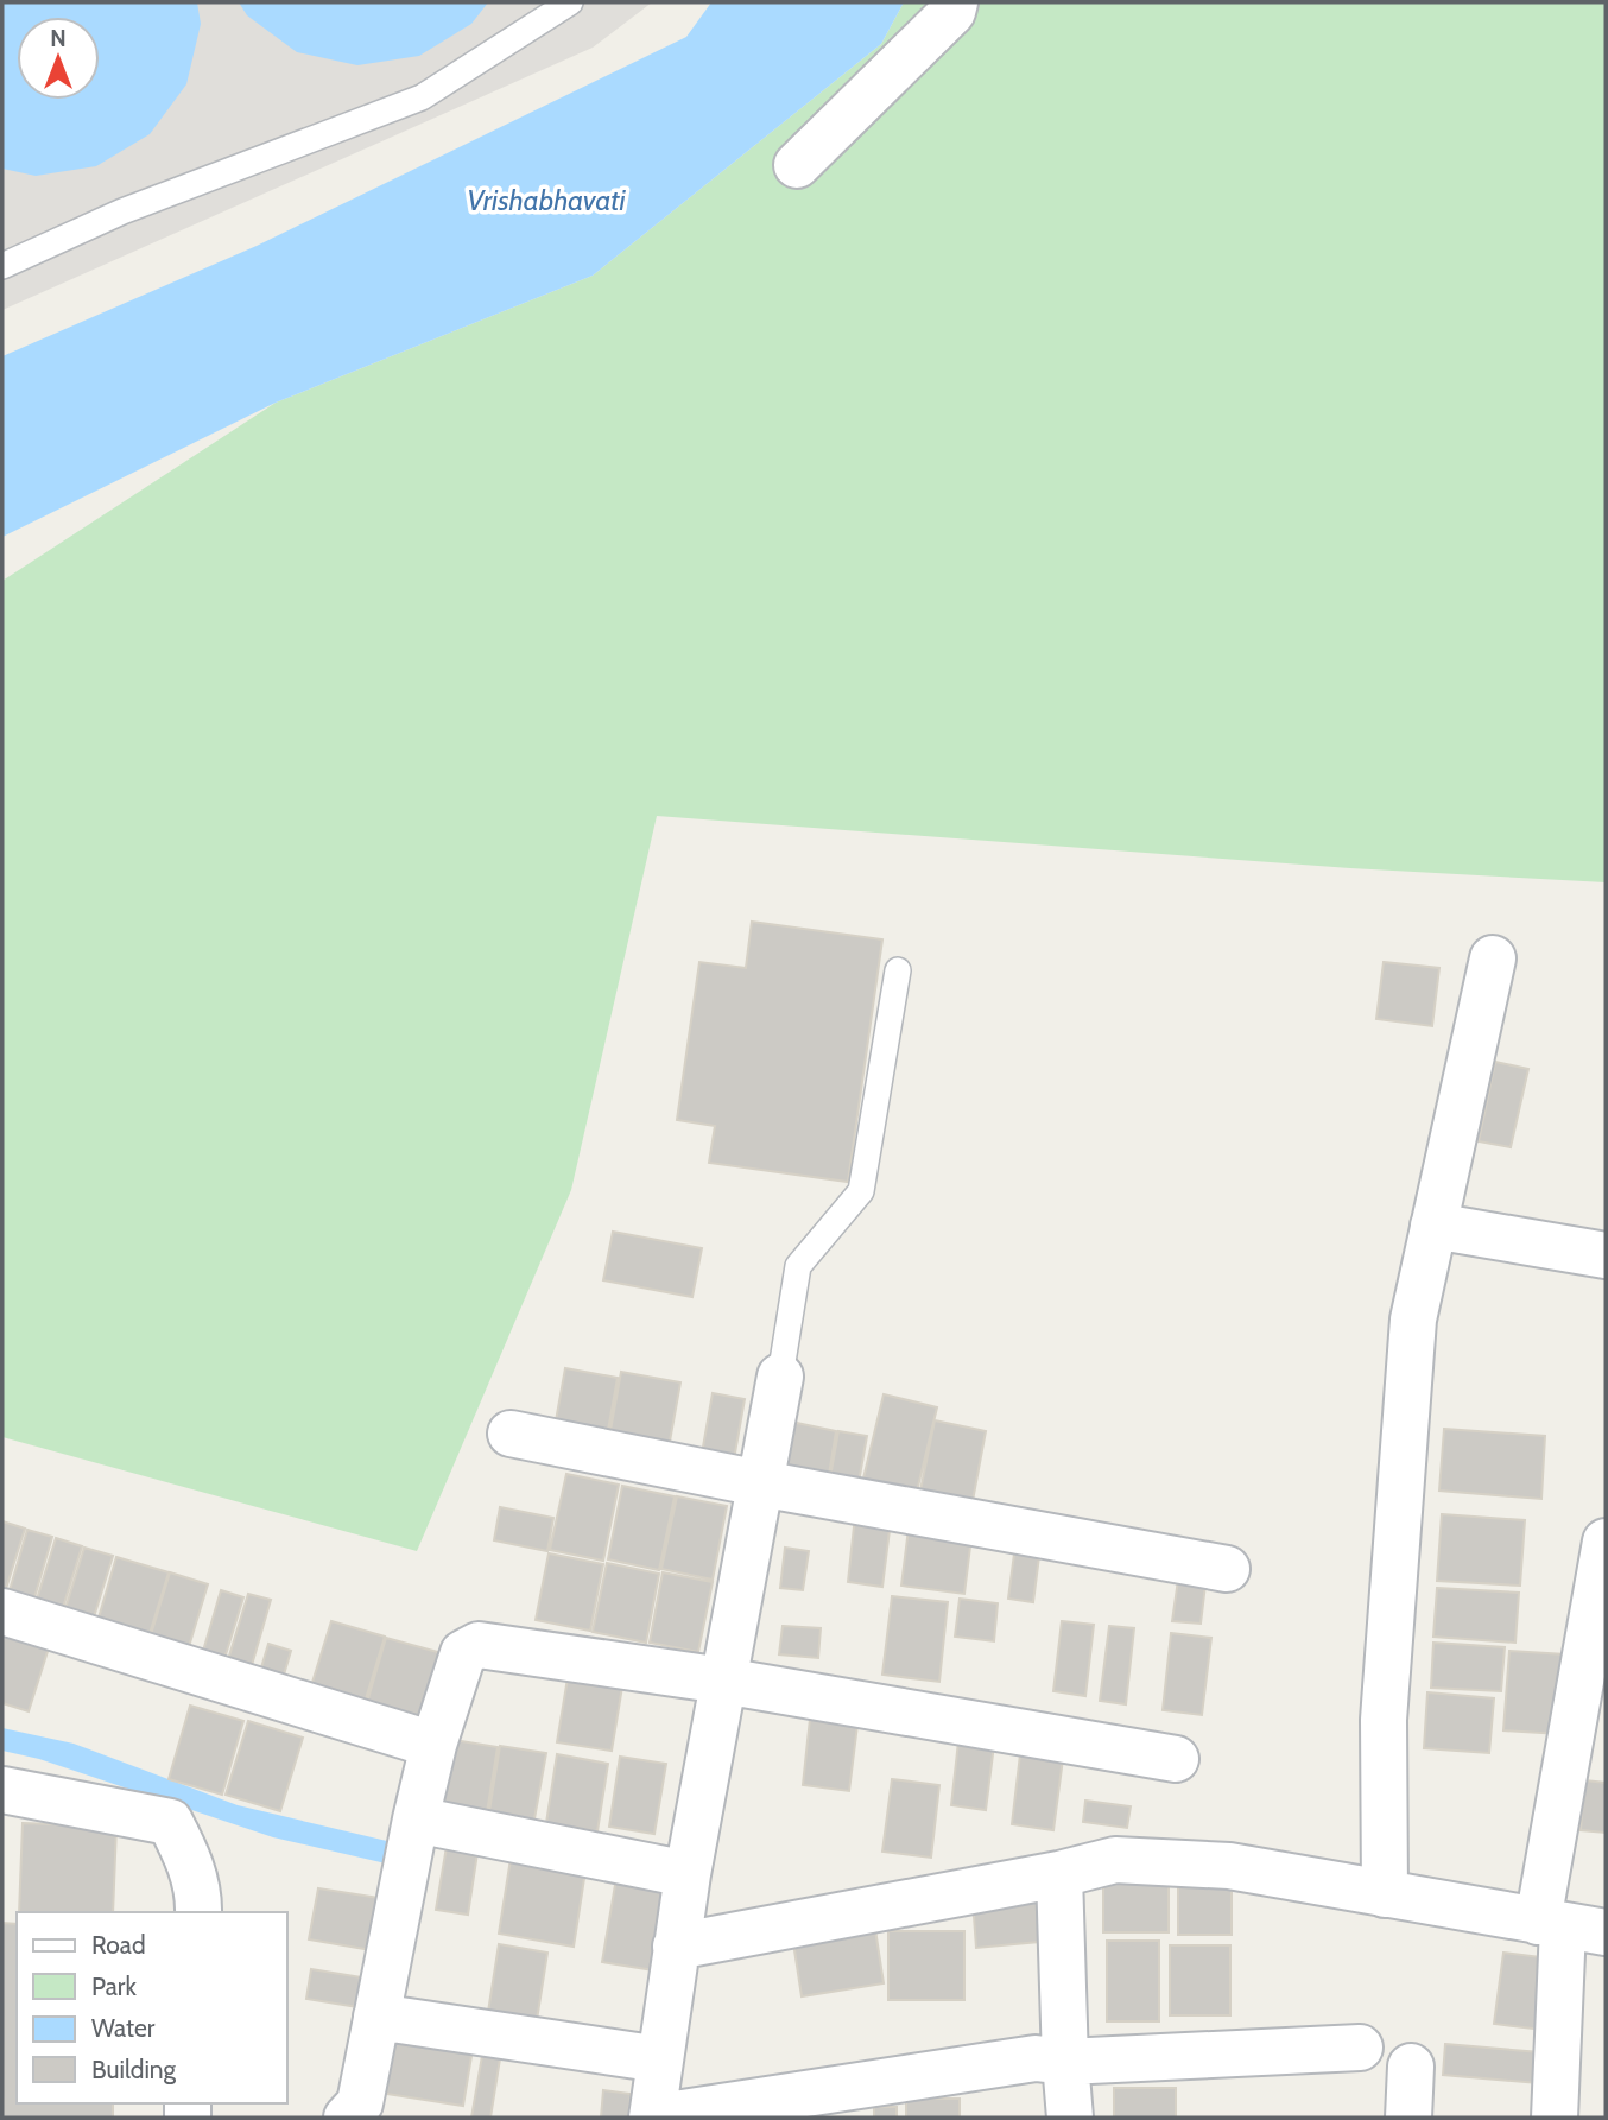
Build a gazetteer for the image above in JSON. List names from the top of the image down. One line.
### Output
{"water":["Vrishabhavati"],"legend":["Road","Park","Water","Building"],"north":"top"}
